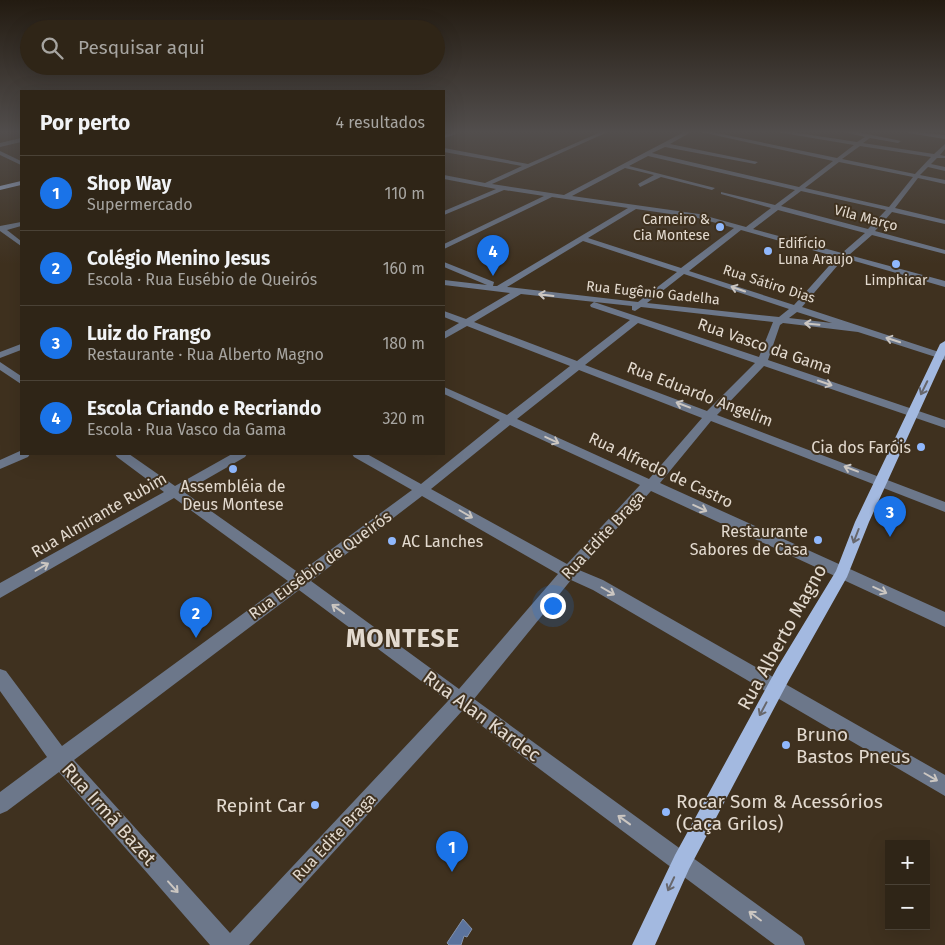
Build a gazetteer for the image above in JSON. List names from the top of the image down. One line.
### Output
{"streets":{"main road":["Rua Alberto Magno"],"street":["Vila Março","Rua Sátiro Dias","Rua Eugênio Gadelha","Rua Vasco da Gama","Rua Eduardo Angelim","Rua Alfredo de Castro","Rua Almirante Rubim","Rua Edite Braga","Rua Eusébio de Queirós","Rua Alan Kardec","Rua Irmã Bazet"]},"crossings":[["Vila Março","Rua Edite Braga"],["Rua Sátiro Dias","Rua Eugênio Gadelha"],["Rua Sátiro Dias","Rua Edite Braga"],["Rua Sátiro Dias","Rua Alberto Magno"],["Rua Eugênio Gadelha","Rua Vasco da Gama"],["Rua Eugênio Gadelha","Rua Edite Braga"],["Rua Vasco da Gama","Rua Edite Braga"],["Rua Vasco da Gama","Rua Eusébio de Queirós"],["Rua Vasco da Gama","Rua Alberto Magno"],["Rua Eduardo Angelim","Rua Edite Braga"],["Rua Eduardo Angelim","Rua Eusébio de Queirós"],["Rua Eduardo Angelim","Rua Alberto Magno"],["Rua Alfredo de Castro","Rua Edite Braga"],["Rua Alfredo de Castro","Rua Eusébio de Queirós"],["Rua Alfredo de Castro","Rua Alberto Magno"],["Rua Almirante Rubim","Rua Alan Kardec"],["Rua Edite Braga","Rua Alan Kardec"],["Rua Eusébio de Queirós","Rua Alan Kardec"],["Rua Eusébio de Queirós","Rua Irmã Bazet"],["Rua Alberto Magno","Rua Alan Kardec"]],"one_way":["Rua Vasco da Gama","Rua Eduardo Angelim","Rua Alfredo de Castro","Rua Almirante Rubim","Rua Alberto Magno","Rua Alan Kardec","Rua Irmã Bazet"],"districts":["MONTESE"],"places":["Carneiro & Cia Montese","Edifício Luna Araujo","Limphicar","Cia dos Faróis","Assembléia de Deus Montese","Restaurante Sabores de Casa","AC Lanches","Bruno Bastos Pneus","Repint Car","Rocar Som & Acessórios (Caça Grilos)"],"page":{"search":"Pesquisar aqui","heading":["Por perto","4 resultados"],"list":[{"mark":"1","name":"Shop Way","note":"Supermercado","value":"110 m"},{"mark":"2","name":"Colégio Menino Jesus","note":"Escola · Rua Eusébio de Queirós","value":"160 m"},{"mark":"3","name":"Luiz do Frango","note":"Restaurante · Rua Alberto Magno","value":"180 m"},{"mark":"4","name":"Escola Criando e Recriando","note":"Escola · Rua Vasco da Gama","value":"320 m"}],"pins":["4","3","2","1"],"map_buttons":["+","−"]}}
